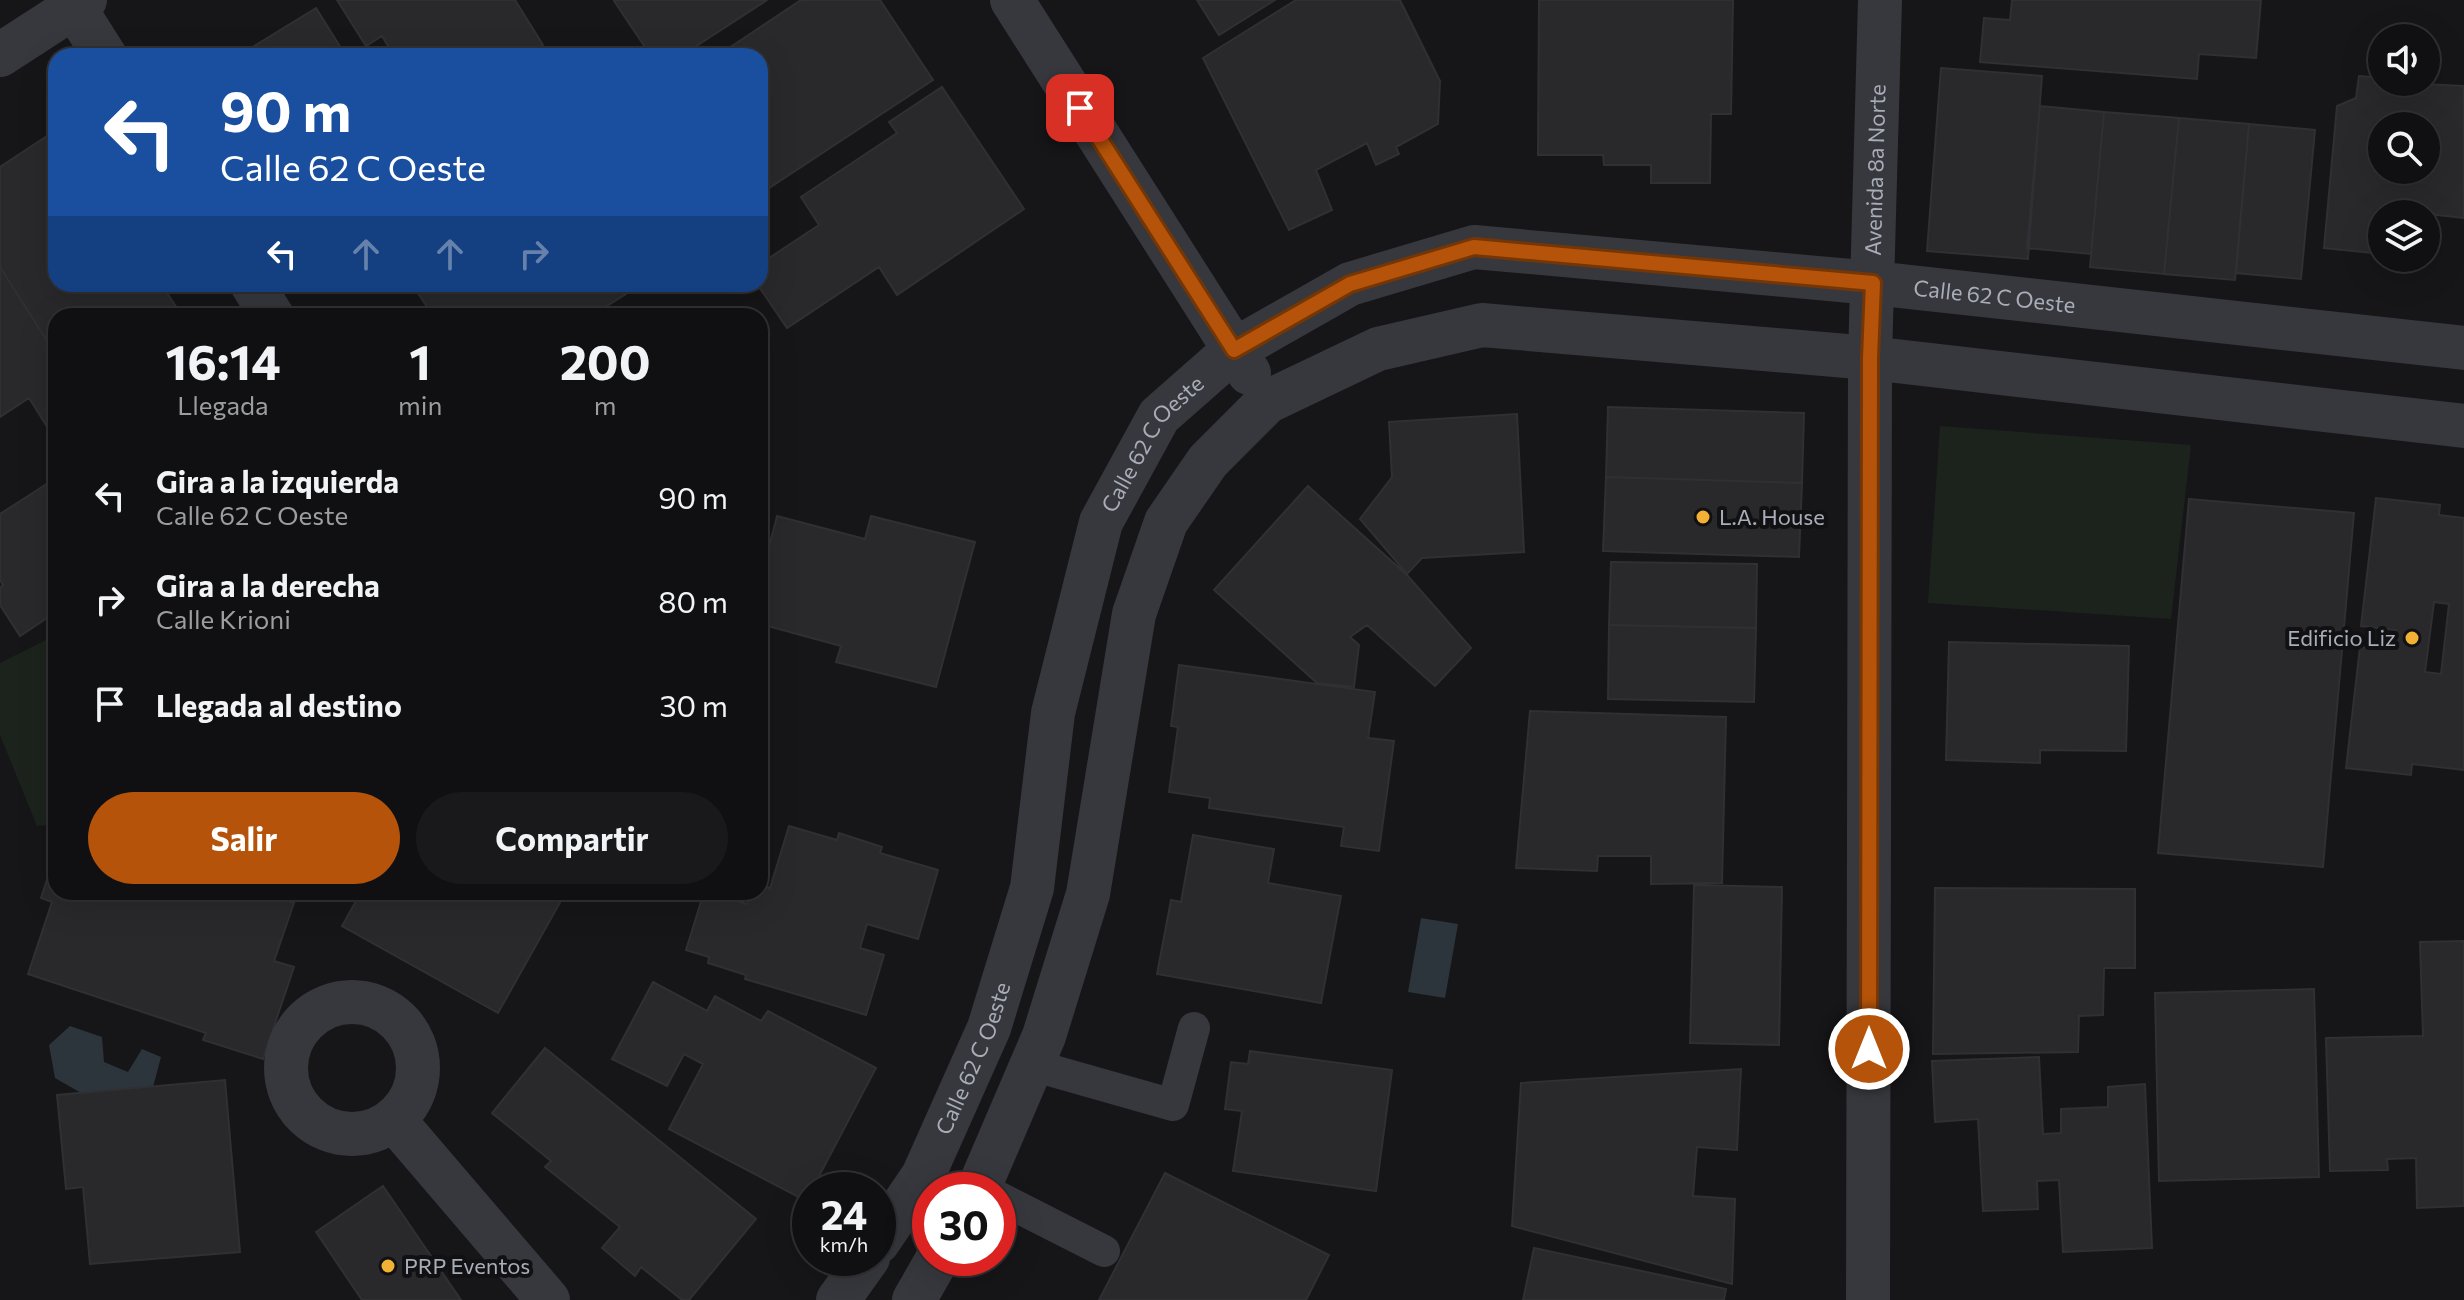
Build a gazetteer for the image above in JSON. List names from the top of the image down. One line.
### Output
{"streets":{"street":["Avenida 8a Norte","Calle 62 C Oeste"]},"crossings":[["Avenida 8a Norte","Calle 62 C Oeste"]],"places":["L.A. House","Edificio Liz","PRP Eventos"],"page":{"turn":["90 m","Calle 62 C Oeste"],"eta":["16:14","Llegada","1","min","200","m"],"list":[{"name":"Gira a la izquierda","note":"Calle 62 C Oeste","value":"90 m"},{"name":"Gira a la derecha","note":"Calle Krioni","value":"80 m"},{"name":"Llegada al destino","value":"30 m"}],"buttons":["Salir","Compartir"],"speed":"24 km/h","limit":"30"}}
